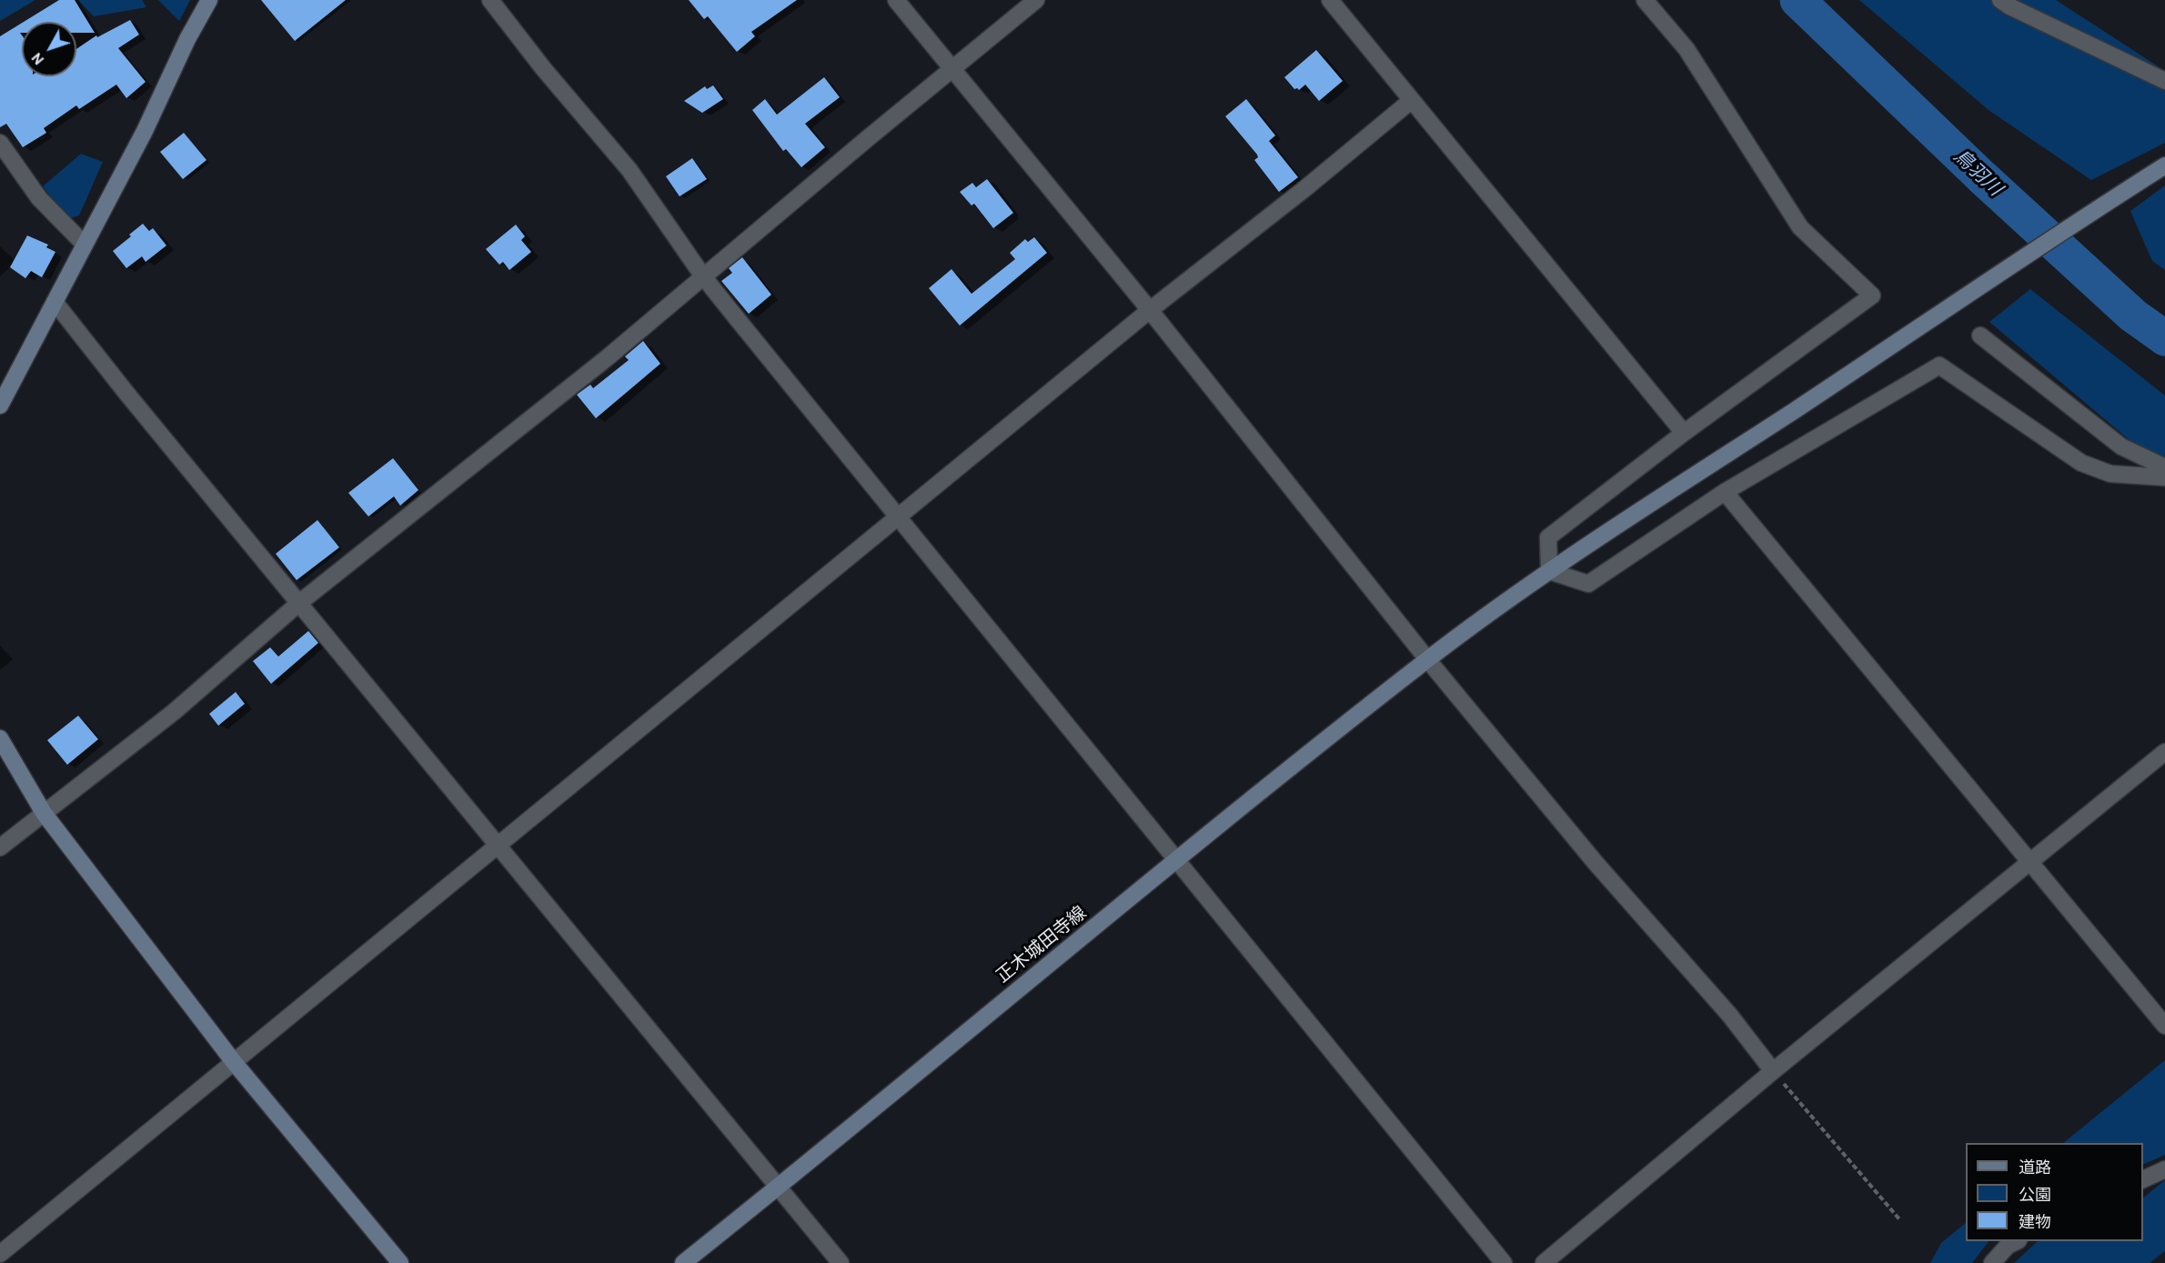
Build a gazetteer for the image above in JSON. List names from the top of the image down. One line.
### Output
{"streets":{"street":["正木城田寺線"]},"water":["鳥羽川"],"legend":["道路","公園","建物"],"north":"bottom left"}
